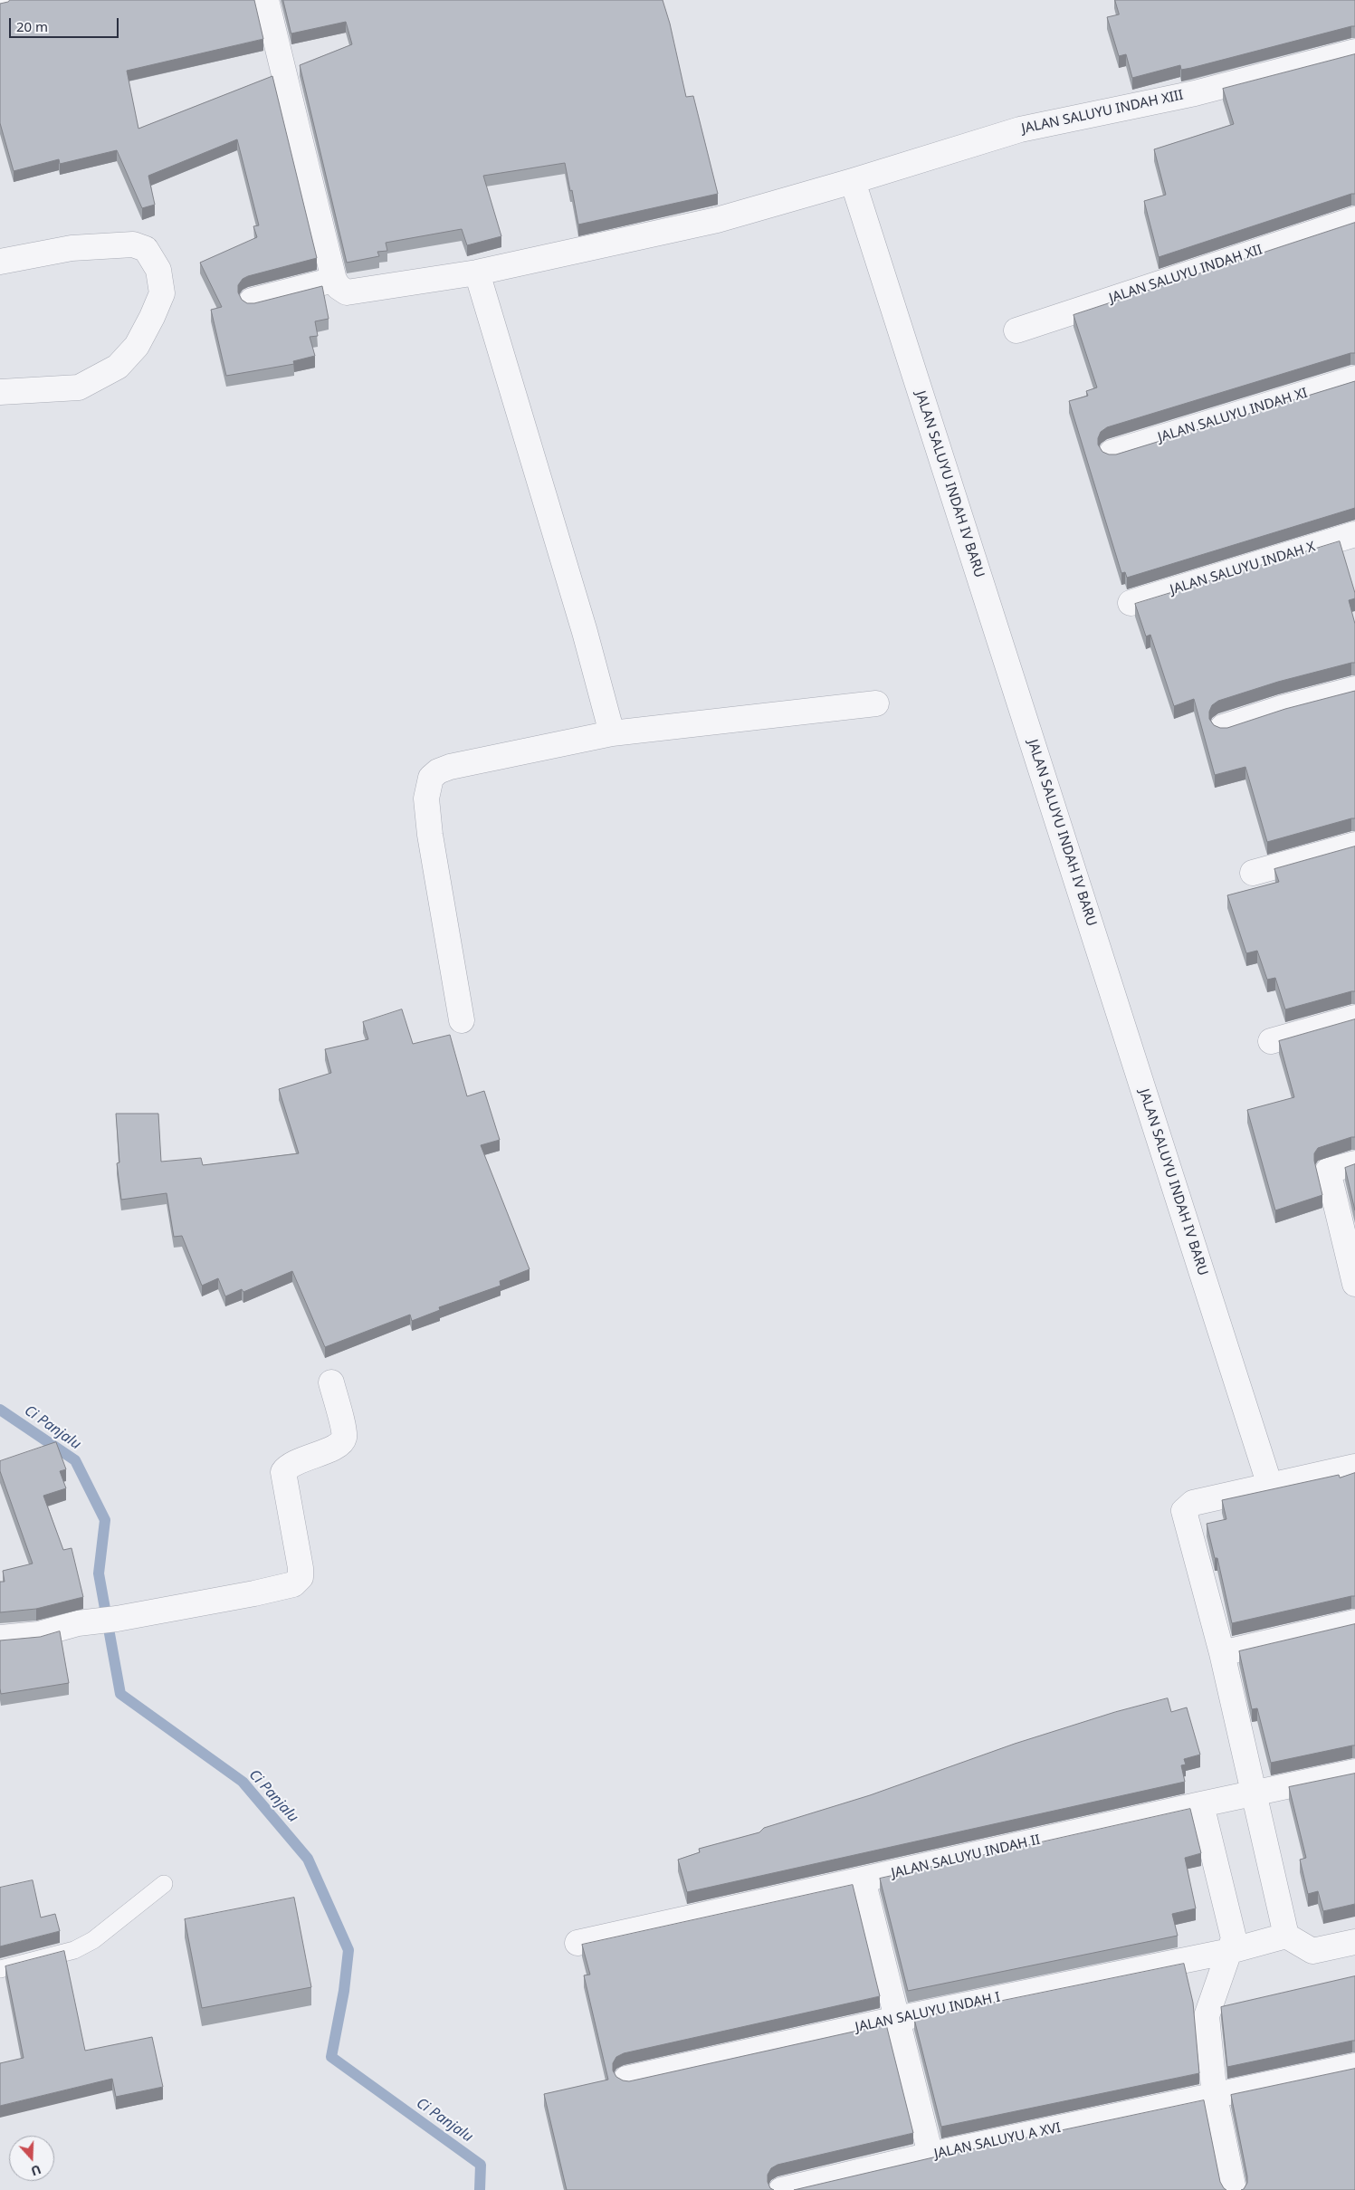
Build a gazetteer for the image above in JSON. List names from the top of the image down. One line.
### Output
{"streets":{"street":["JALAN SALUYU INDAH XIII","JALAN SALUYU INDAH XII","JALAN SALUYU INDAH XI","JALAN SALUYU INDAH IV BARU","JALAN SALUYU INDAH X","JALAN SALUYU INDAH II","JALAN SALUYU INDAH I","JALAN SALUYU A XVI"]},"crossings":[["JALAN SALUYU INDAH XIII","JALAN SALUYU INDAH IV BARU"]],"water":["Ci Panjalu"],"scale_bar":"20 m","north":"bottom"}
